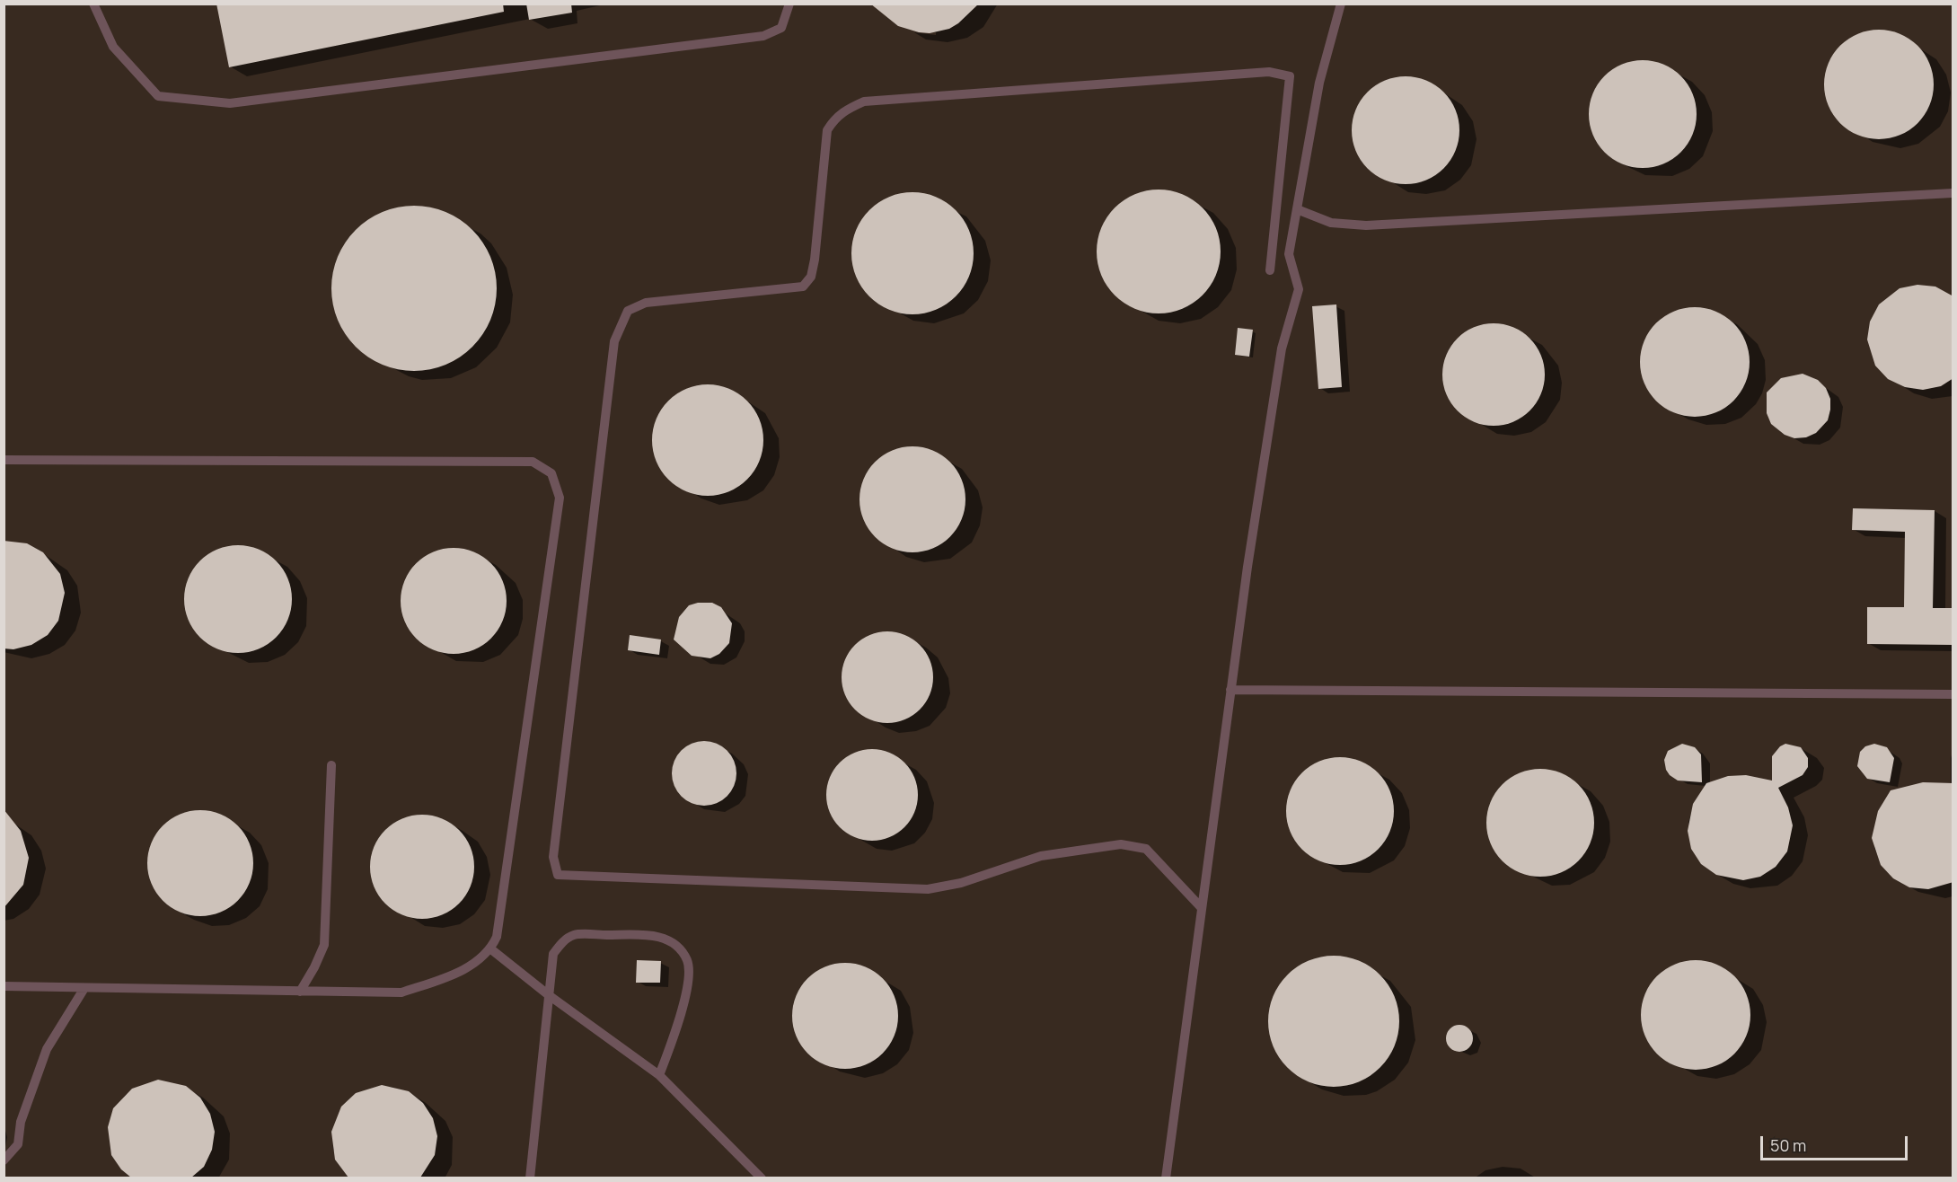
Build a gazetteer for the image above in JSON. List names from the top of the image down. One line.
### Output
{"scale_bar":"50 m"}
